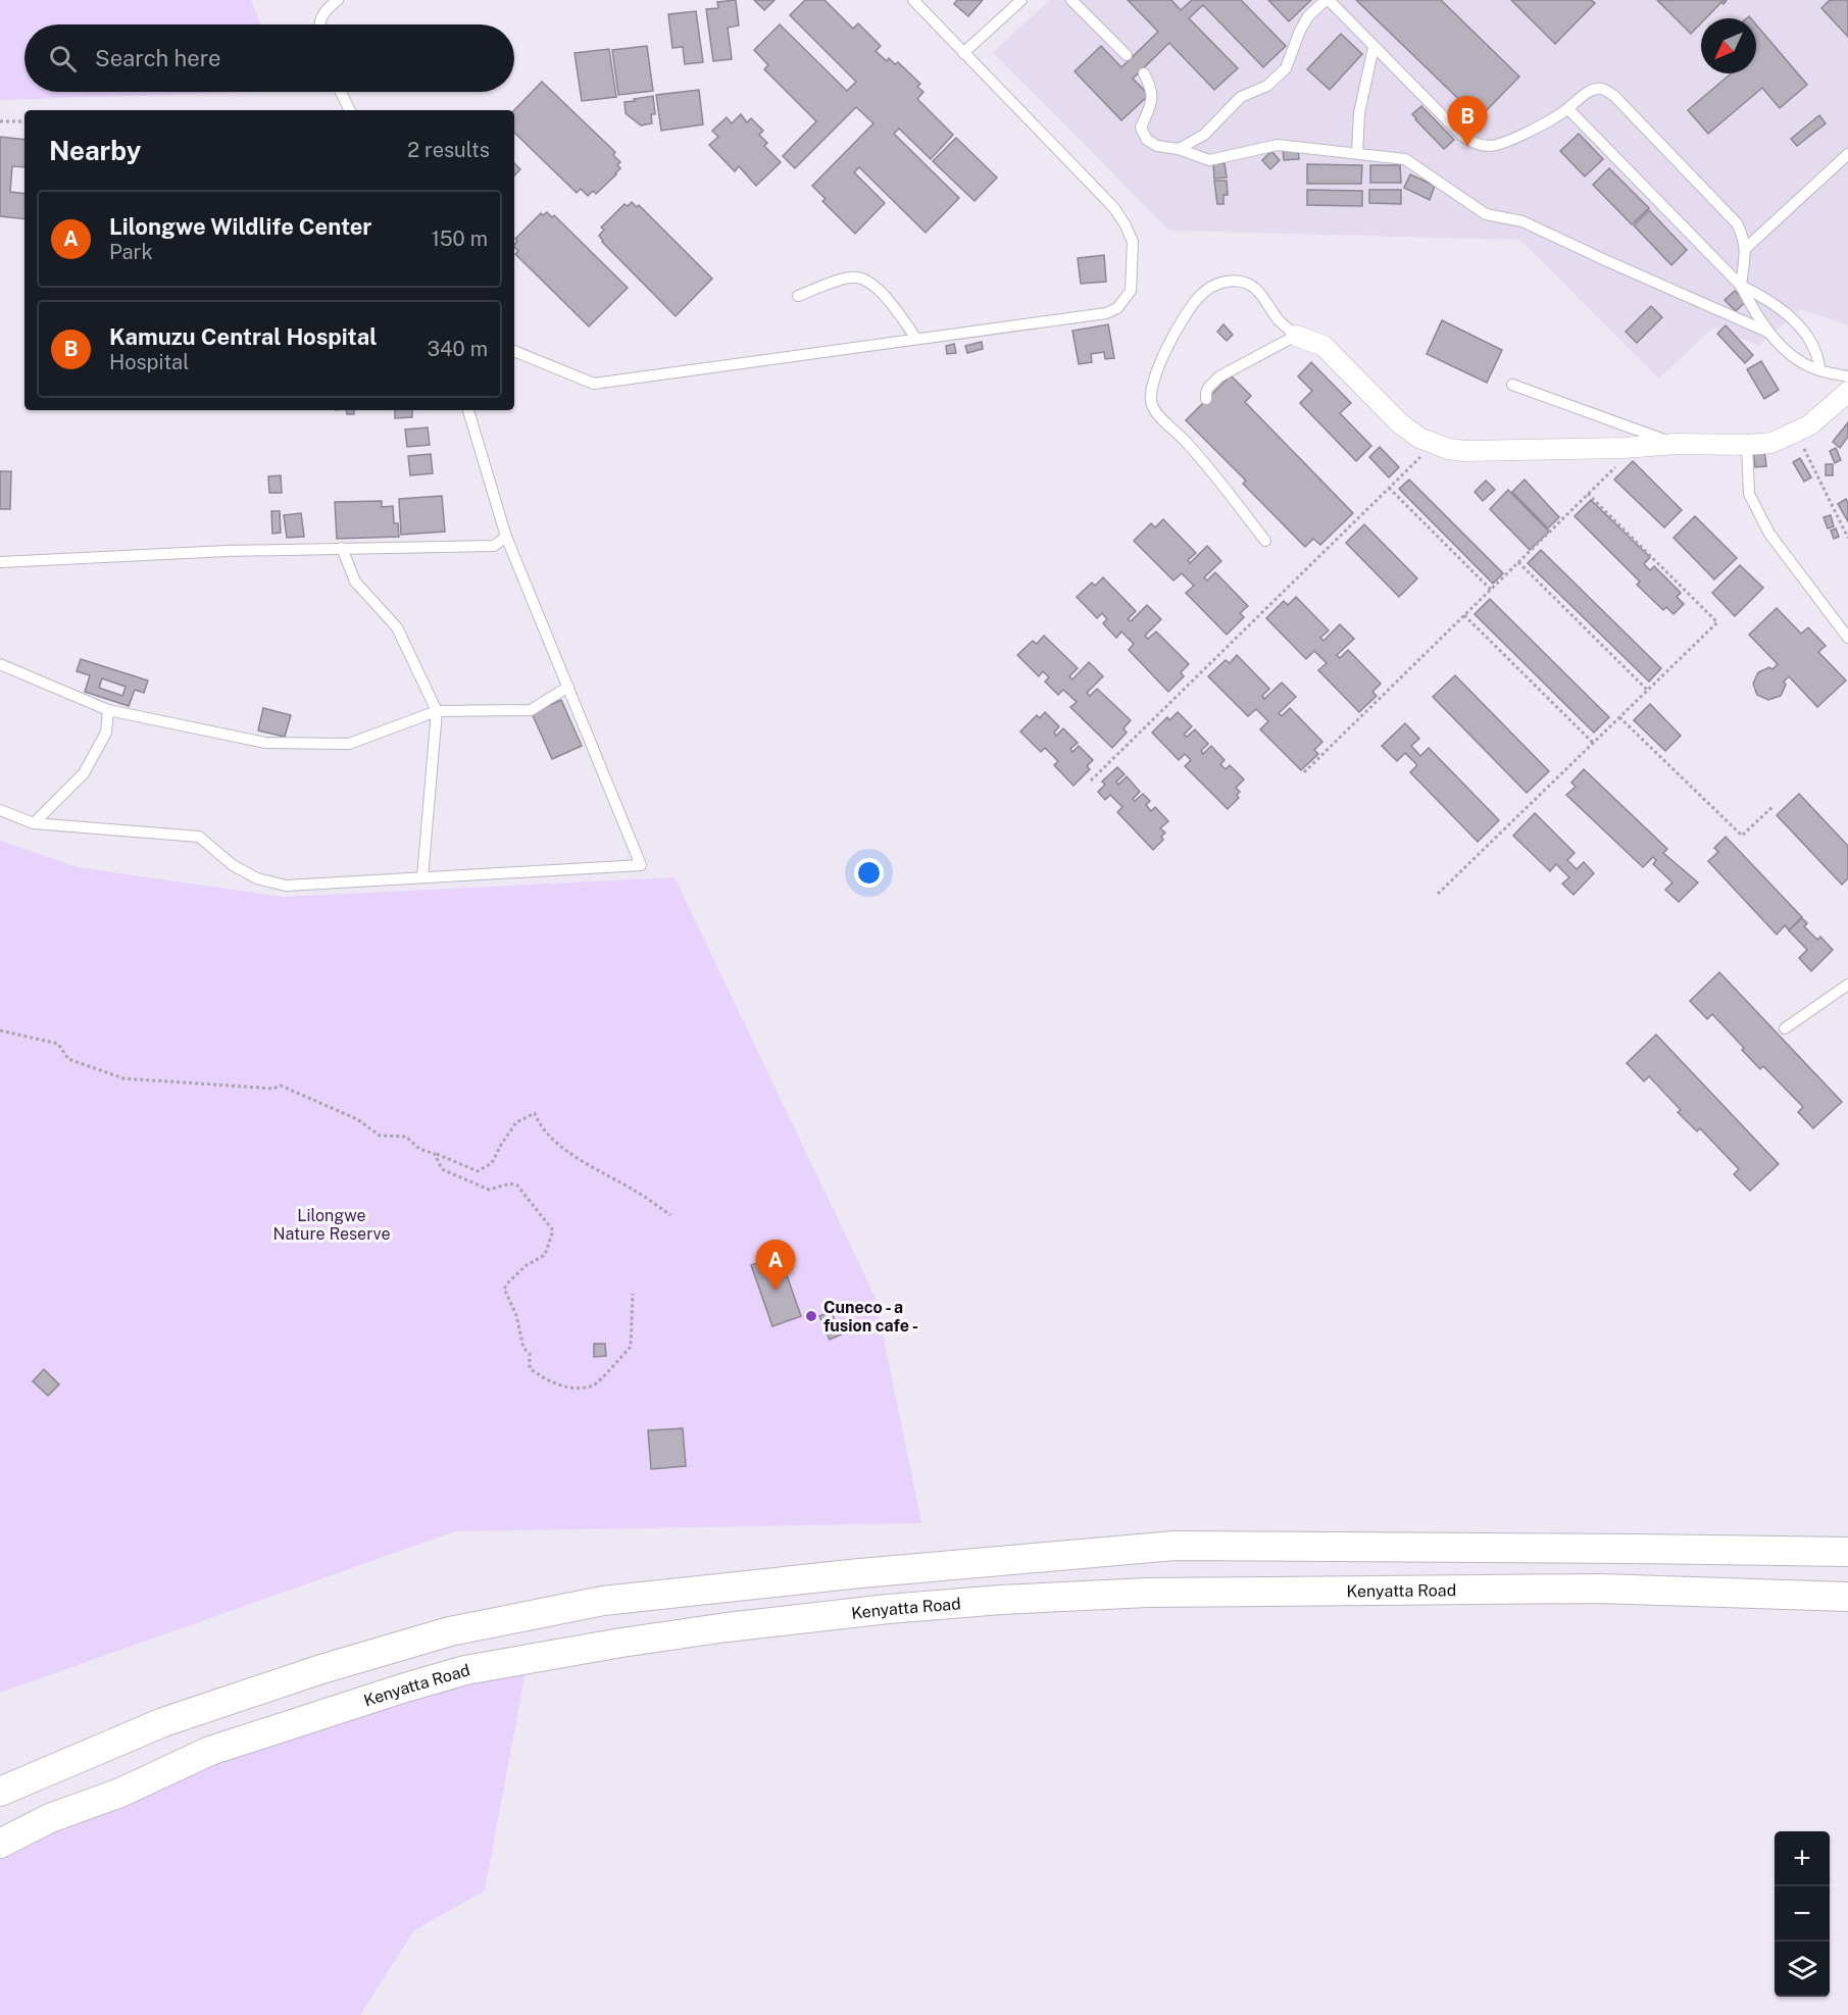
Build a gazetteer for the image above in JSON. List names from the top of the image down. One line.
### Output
{"streets":{"main road":["Kenyatta Road"]},"parks":["Lilongwe Nature Reserve"],"places":["Cuneco - a fusion cafe -"],"north":"bottom left","page":{"search":"Search here","pins":["B","A"],"heading":["Nearby","2 results"],"list":[{"mark":"A","name":"Lilongwe Wildlife Center","note":"Park","value":"150 m"},{"mark":"B","name":"Kamuzu Central Hospital","note":"Hospital","value":"340 m"}],"map_buttons":["+","−"]}}
